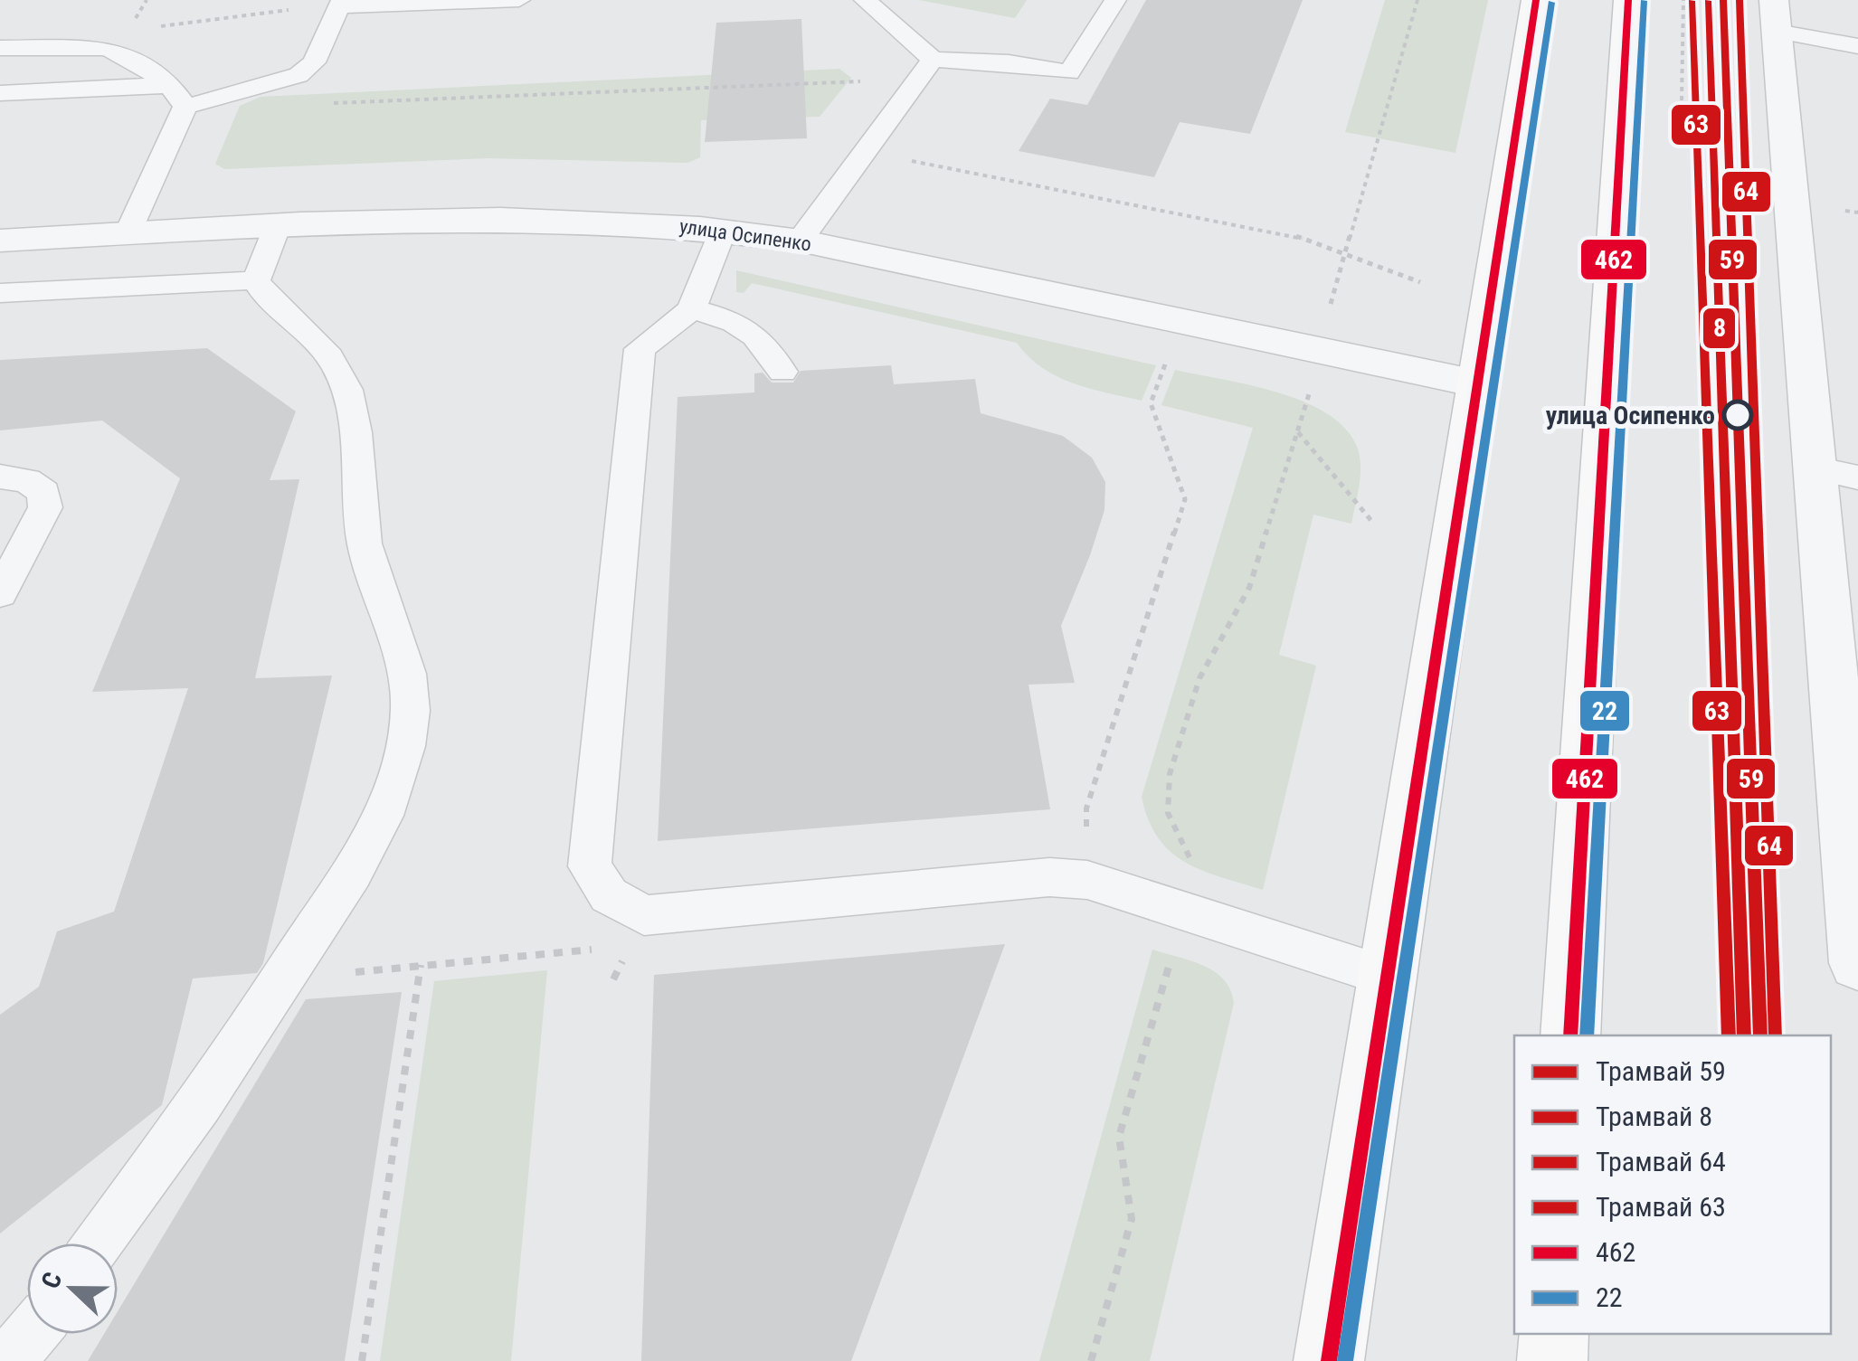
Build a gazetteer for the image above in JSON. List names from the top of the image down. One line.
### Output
{"streets":{"street":["улица Осипенко"]},"places":["улица Осипенко"],"lines":["tram line 59","tram line 64","transit line 462","tram line 8","tram line 63","transit line 22"],"legend":["Трамвай 59","Трамвай 8","Трамвай 64","Трамвай 63","462","22"],"north":"left"}
